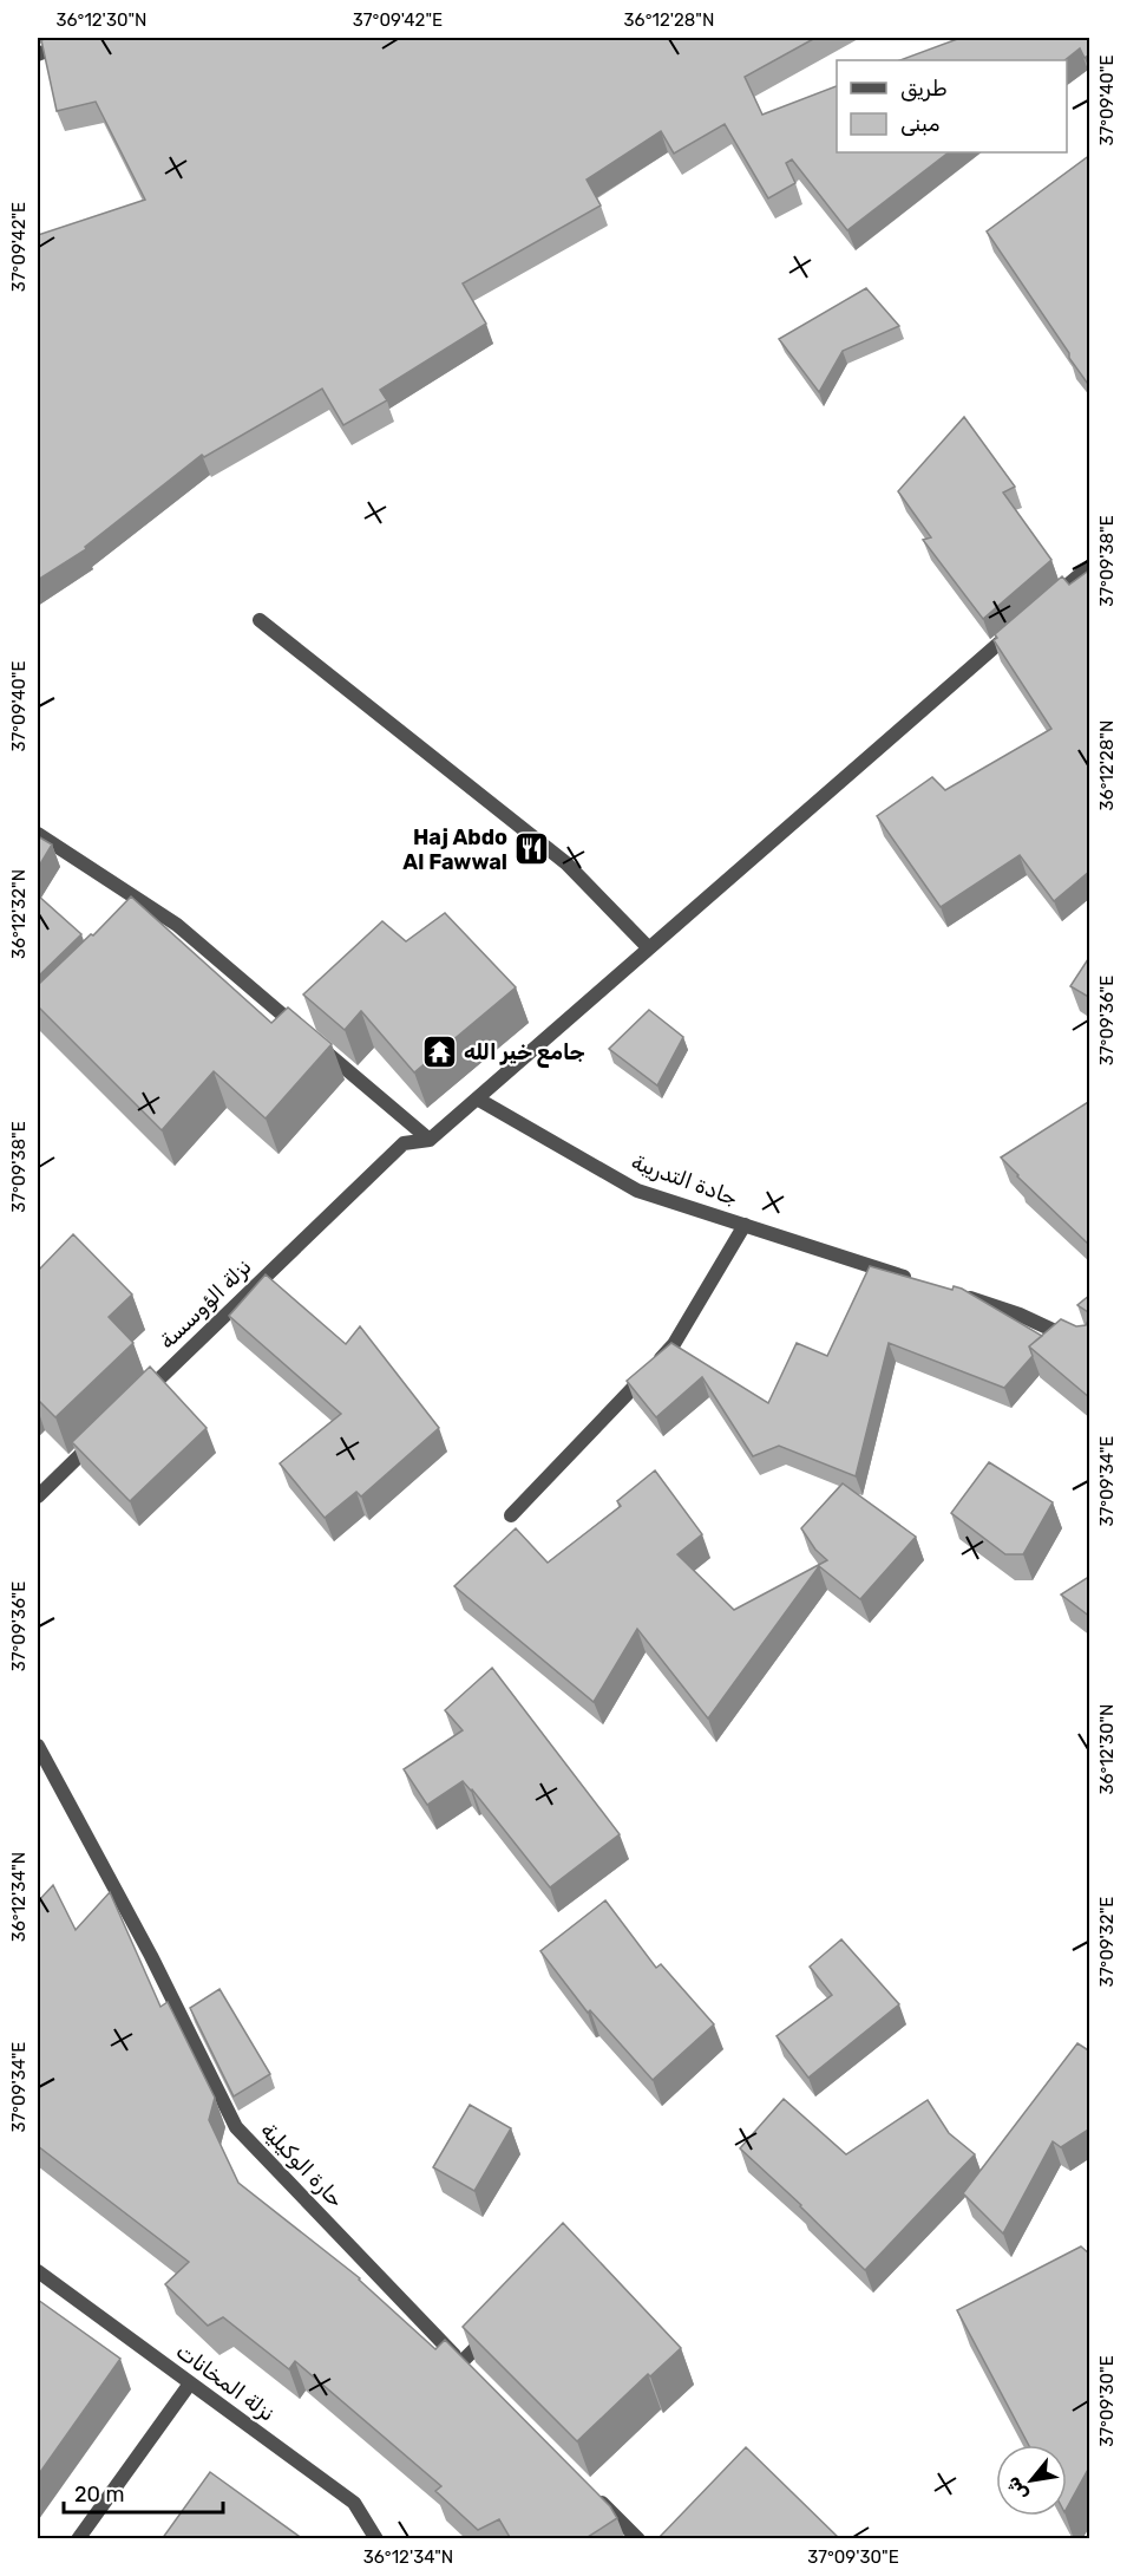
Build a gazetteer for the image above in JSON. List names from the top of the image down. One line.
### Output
{"streets":{"street":["جادة التدريبة","نزلة الؤوسسة","حارة الوكيلية","نزلة المخانات"]},"places":{"restaurant":["Haj Abdo Al Fawwal"],"temple":["جامع خير الله"]},"legend":["طريق","مبنى"],"scale_bar":"20 m","north":"bottom left","coordinates":["36°12'30\"N","37°09'42\"E","36°12'28\"N","37°09'40\"E","37°09'38\"E","36°12'32\"N","37°09'36\"E","37°09'34\"E","36°12'34\"N","37°09'32\"E","37°09'30\"E"]}
